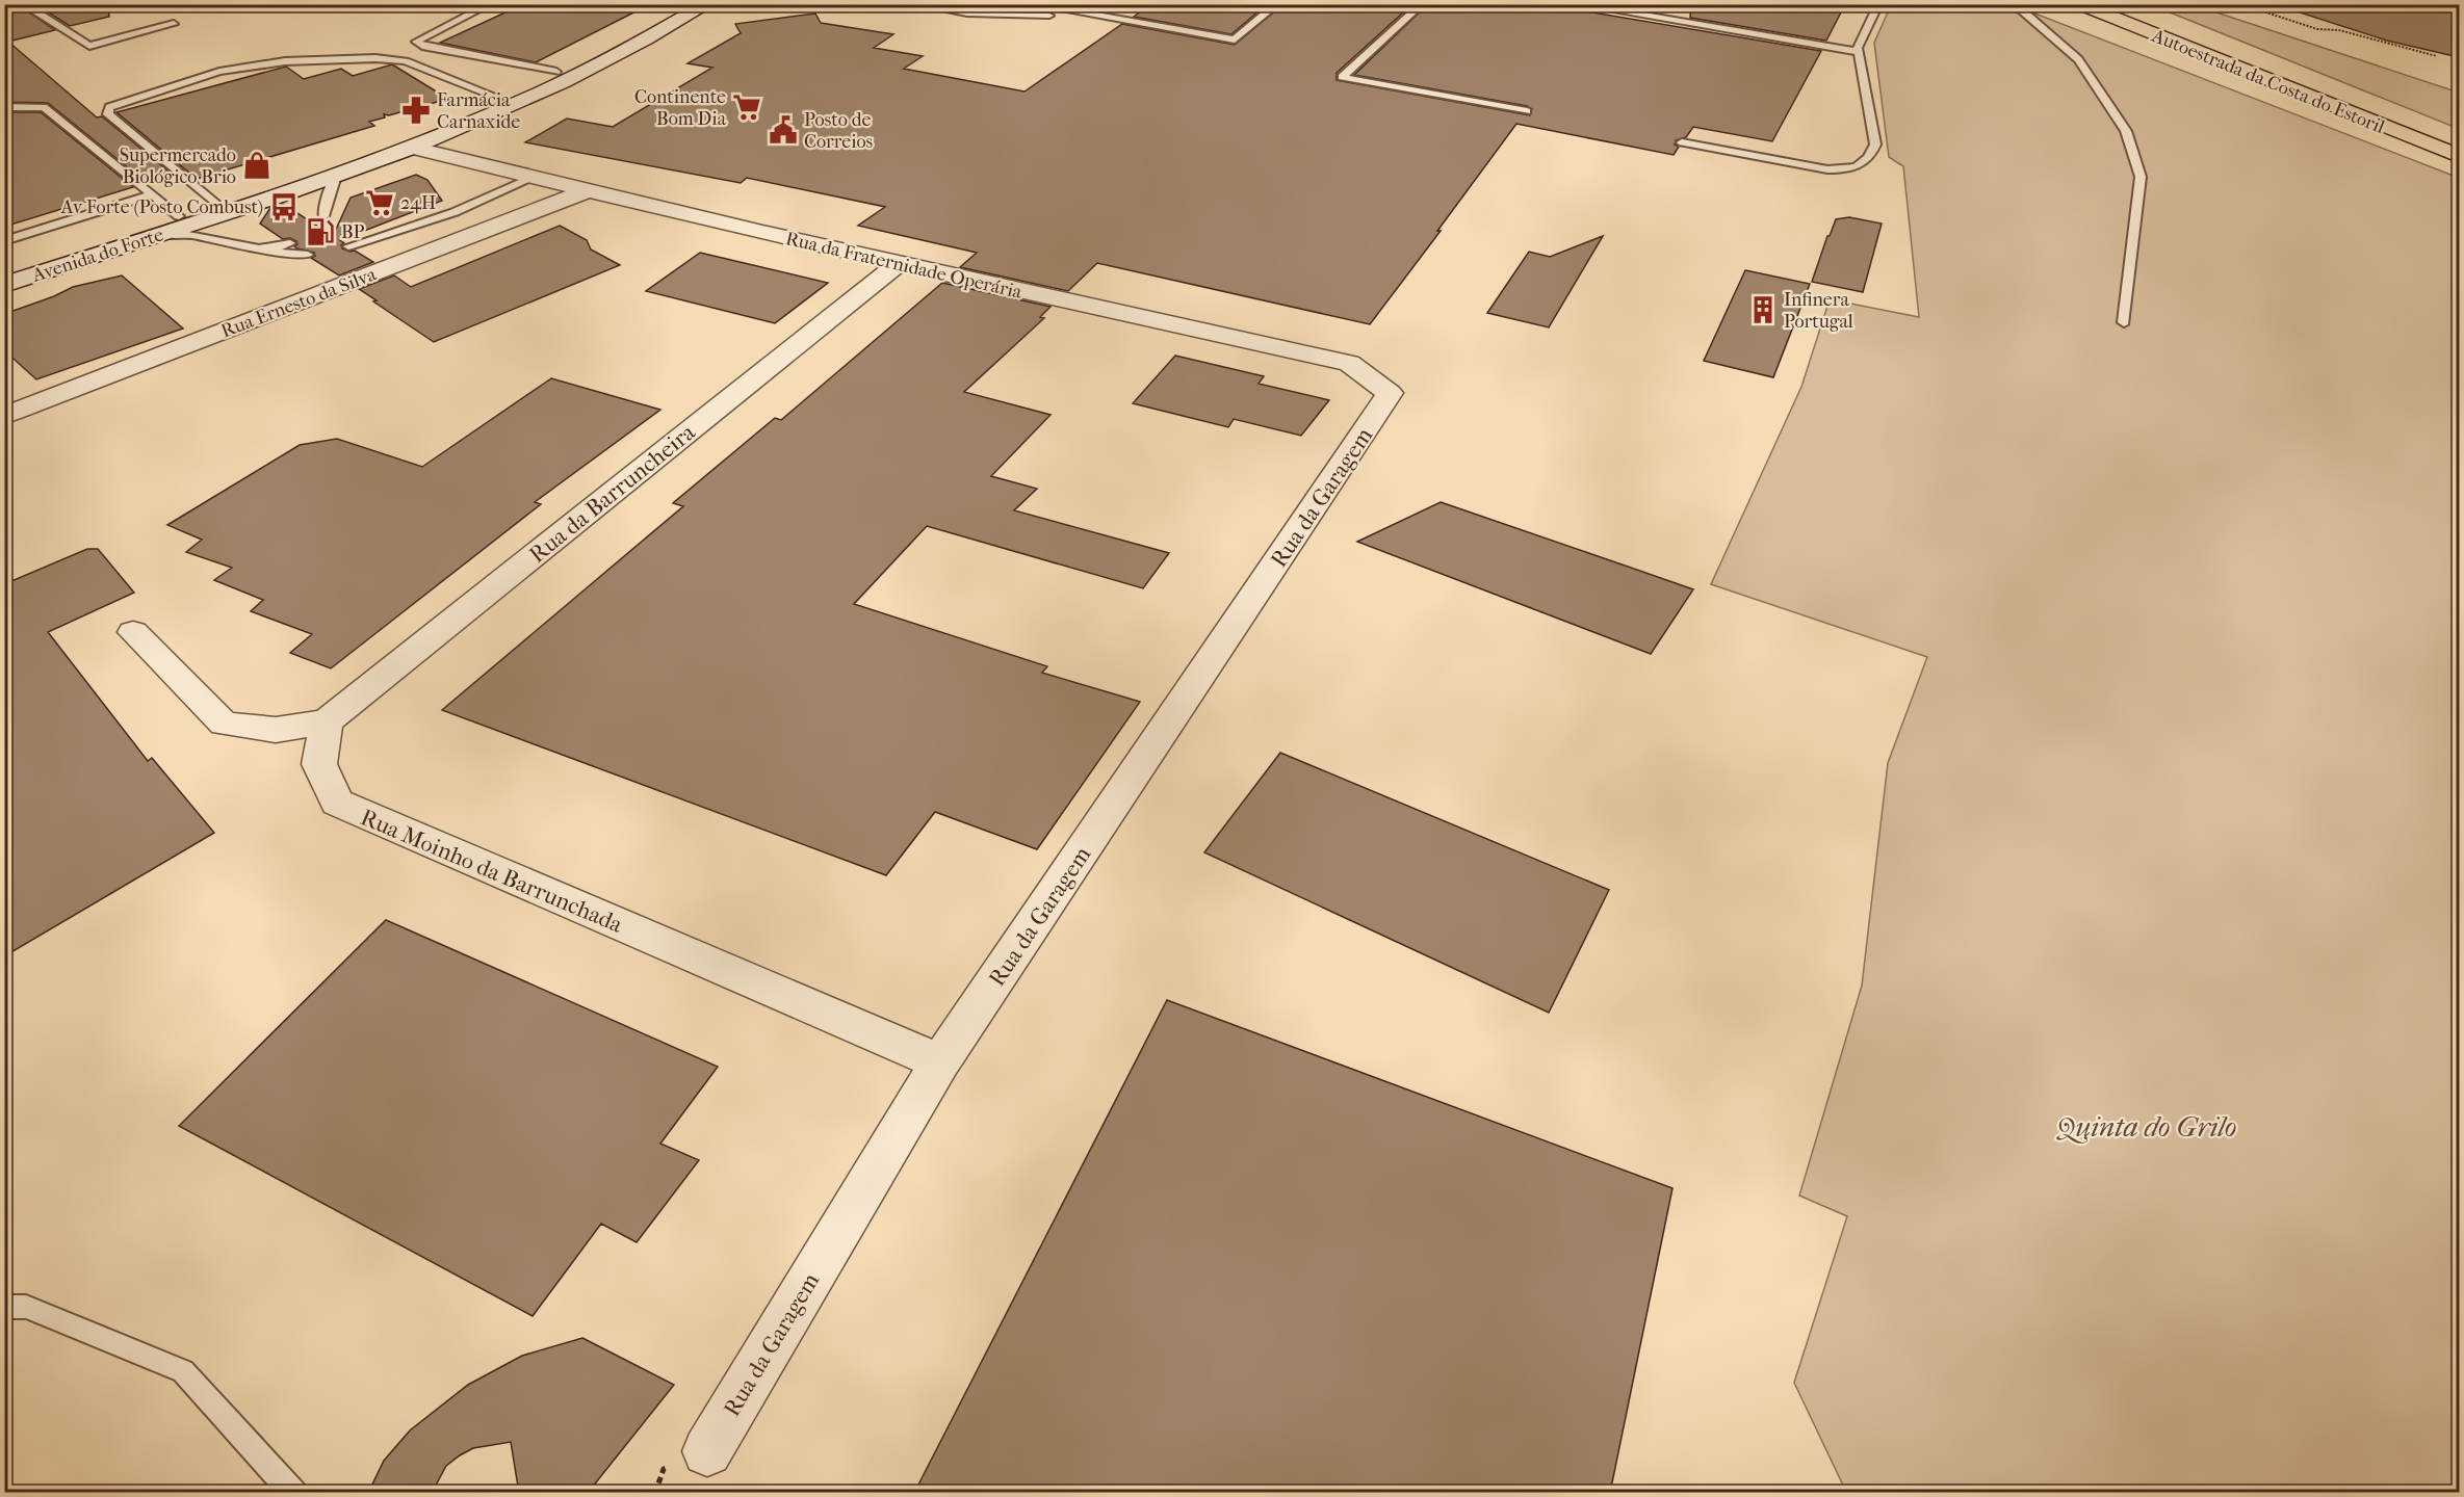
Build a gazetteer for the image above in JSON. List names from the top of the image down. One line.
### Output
{"streets":{"highway":["Autoestrada da Costa do Estoril"],"street":["Avenida do Forte","Rua da Fraternidade Operária","Rua Ernesto da Silva","Rua da Barruncheira","Rua da Garagem","Rua Moinho da Barrunchada"]},"crossings":[["Avenida do Forte","Rua da Fraternidade Operária"],["Rua da Fraternidade Operária","Rua Ernesto da Silva"],["Rua da Fraternidade Operária","Rua da Barruncheira"],["Rua da Fraternidade Operária","Rua da Garagem"],["Rua da Barruncheira","Rua Moinho da Barrunchada"],["Rua da Garagem","Rua Moinho da Barrunchada"]],"parks":["Quinta do Grilo"],"places":{"supermarket":["Continente Bom Dia","24H"],"pharmacy":["Farmácia Carnaxide"],"public building":["Posto de Correios"],"shop":["Supermercado Biológico Brio"],"bus stop":["Av Forte (Posto Combust)"],"fuel station":["BP"],"building":["Infinera Portugal"]}}
